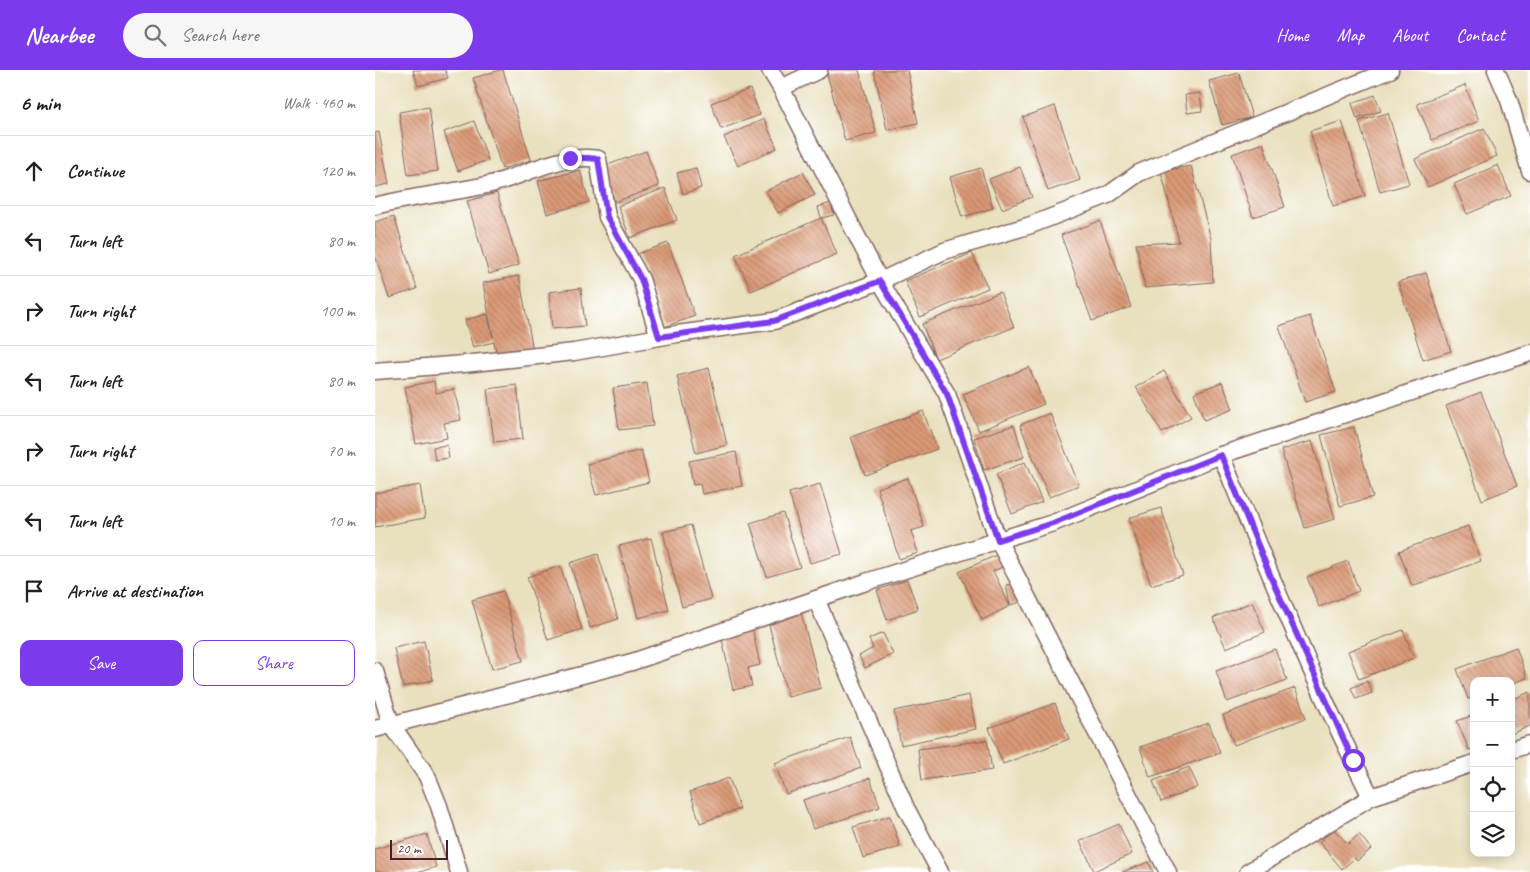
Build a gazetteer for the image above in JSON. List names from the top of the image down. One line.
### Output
{"scale_bar":"20 m","page":{"header":"Nearbee","search":"Search here","nav":["Home","Map","About","Contact"],"heading":["6 min","Walk · 460 m"],"list":[["Continue","120 m"],["Turn left","80 m"],["Turn right","100 m"],["Turn left","80 m"],["Turn right","70 m"],["Turn left","10 m"],"Arrive at destination"],"buttons":["Save","Share"],"map_buttons":["+","−"],"scale":"20 m"}}
